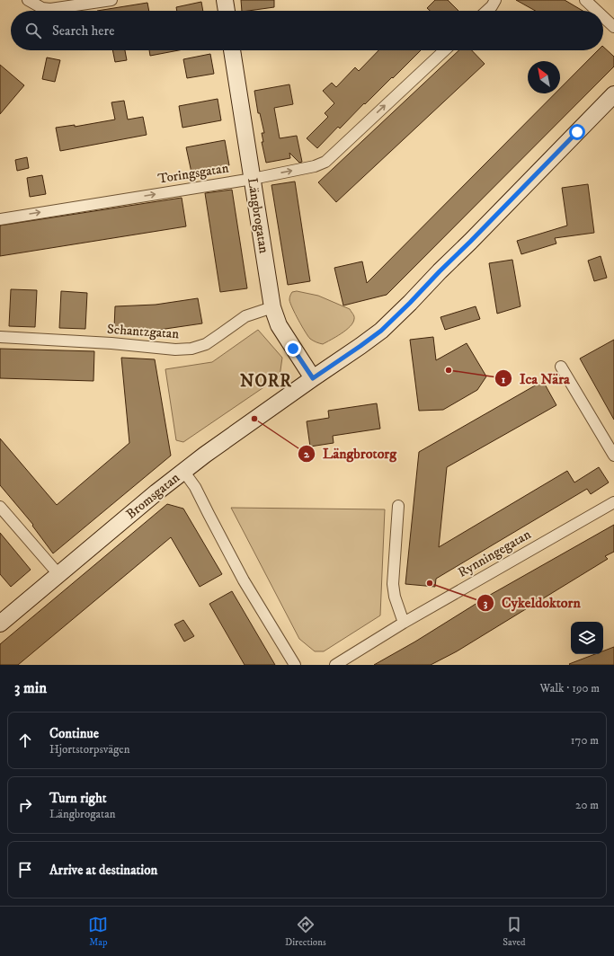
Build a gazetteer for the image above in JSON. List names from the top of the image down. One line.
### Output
{"streets":{"street":["Toringsgatan","Längbrogatan","Schantzgatan","Bromsgatan","Rynningegatan"]},"crossings":[["Toringsgatan","Längbrogatan"],["Längbrogatan","Schantzgatan"],["Längbrogatan","Bromsgatan"]],"one_way":["Toringsgatan"],"districts":["NORR"],"places":["Ica Nära","Längbrotorg","Cykeldoktorn"],"north":"top left","page":{"search":"Search here","heading":["3 min","Walk · 190 m"],"list":[["Continue","Hjortstorpsvägen","170 m"],["Turn right","Längbrogatan","20 m"],"Arrive at destination"],"nav":["Map","Directions","Saved"]}}
